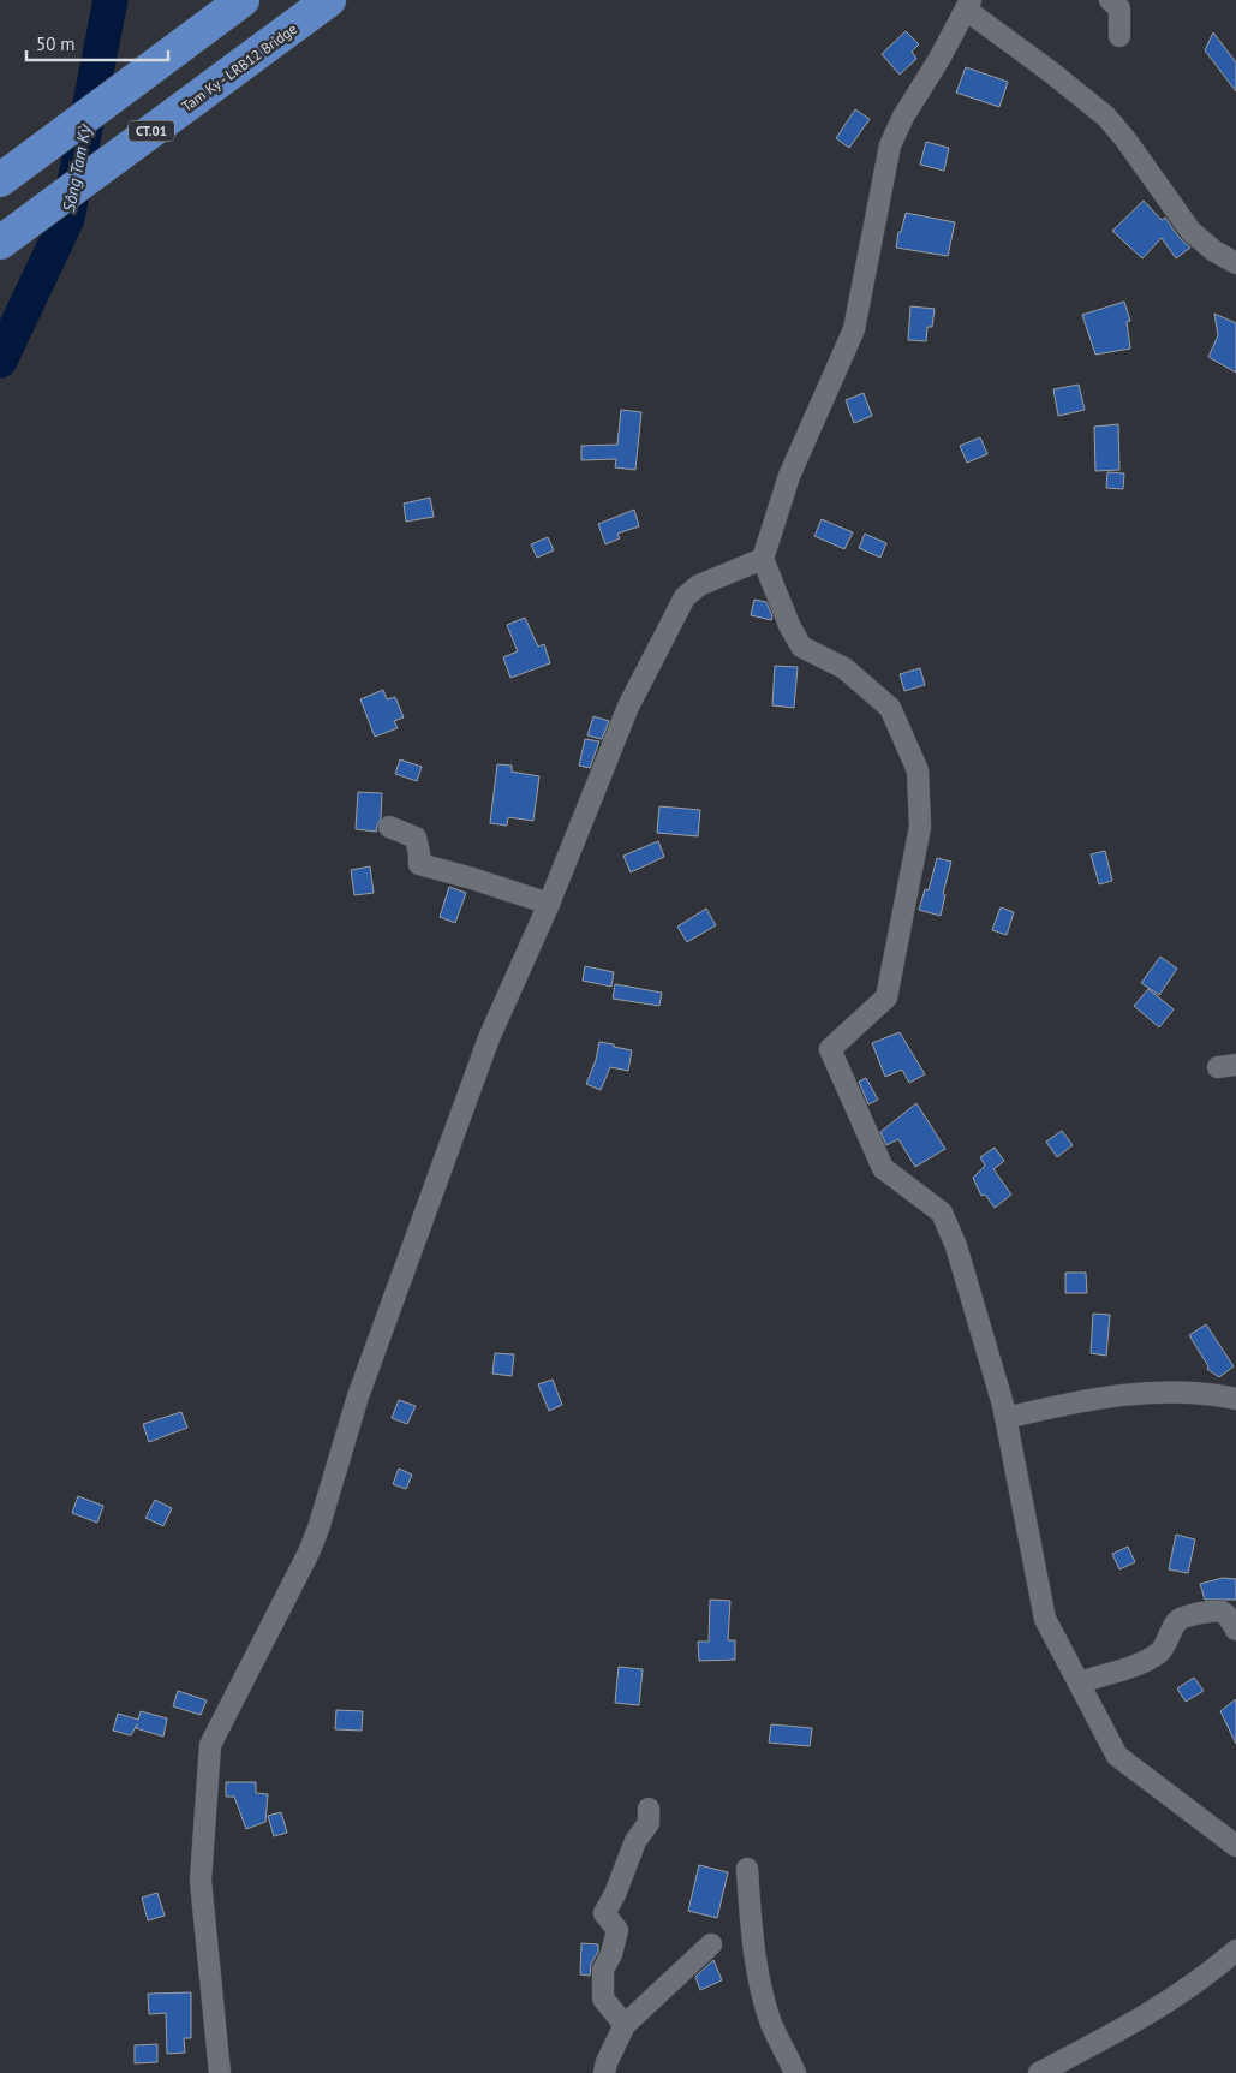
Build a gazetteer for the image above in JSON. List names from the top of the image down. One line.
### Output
{"streets":{"highway":["Tam Ky - LRB12 Bridge","CT.01"]},"water":["Sông Tam Kỳ"],"scale_bar":"50 m"}
